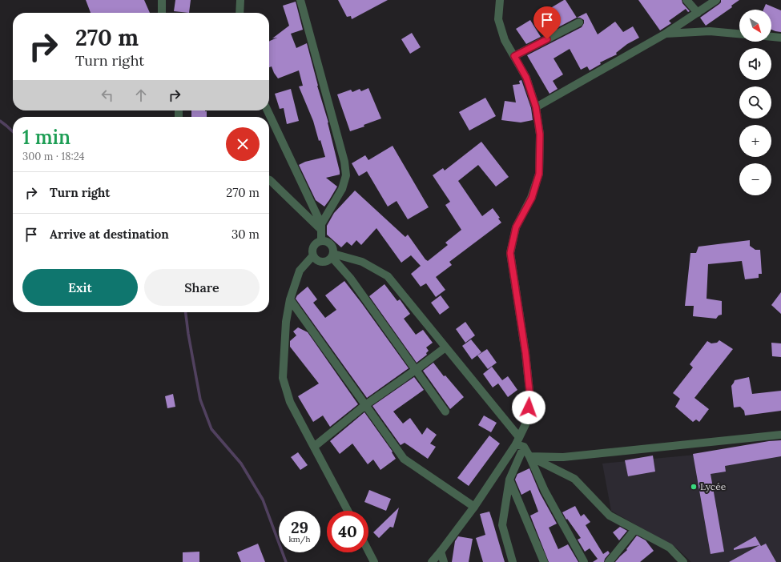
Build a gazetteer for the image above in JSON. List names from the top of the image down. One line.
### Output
{"places":["Lycée"],"north":"bottom right","page":{"map_buttons":["+","−"],"turn":["270 m","Turn right"],"heading":["1 min","300 m · 18:24"],"list":[{"name":"Turn right","value":"270 m"},{"name":"Arrive at destination","value":"30 m"}],"buttons":["Exit","Share"],"speed":"29 km/h","limit":"40"}}
